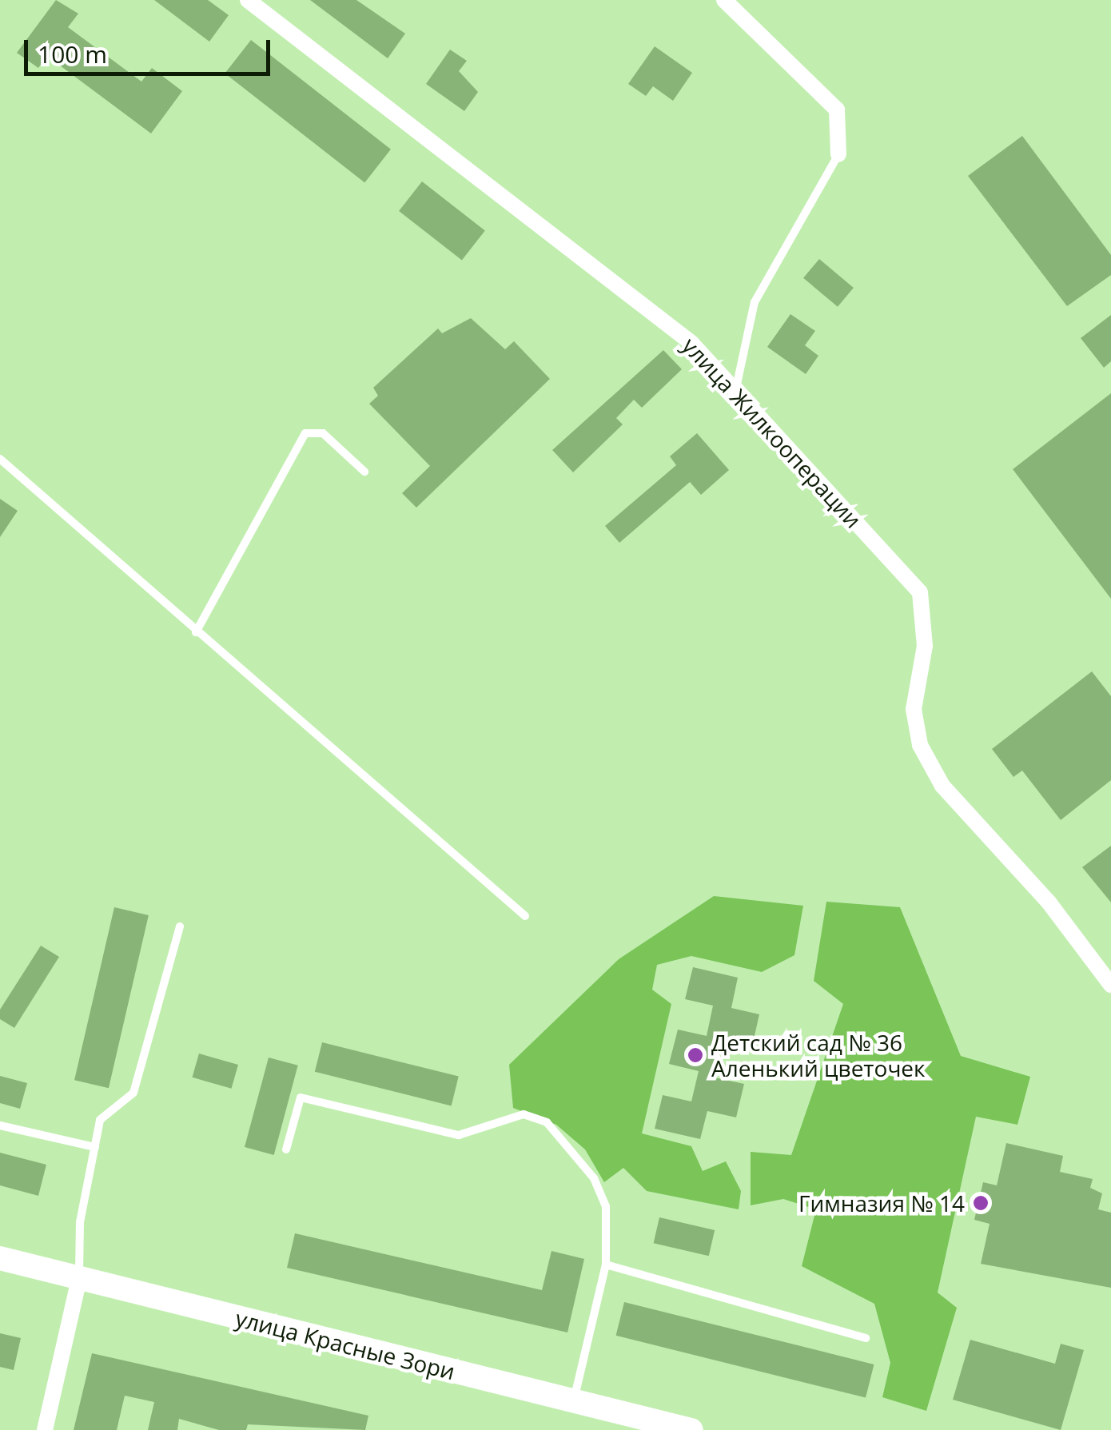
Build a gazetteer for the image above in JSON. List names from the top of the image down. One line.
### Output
{"streets":{"main road":["улица Красные Зори"],"street":["улица Жилкооперации"]},"places":["Детский сад № 36 Аленький цветочек","Гимназия № 14"],"scale_bar":"100 m"}
